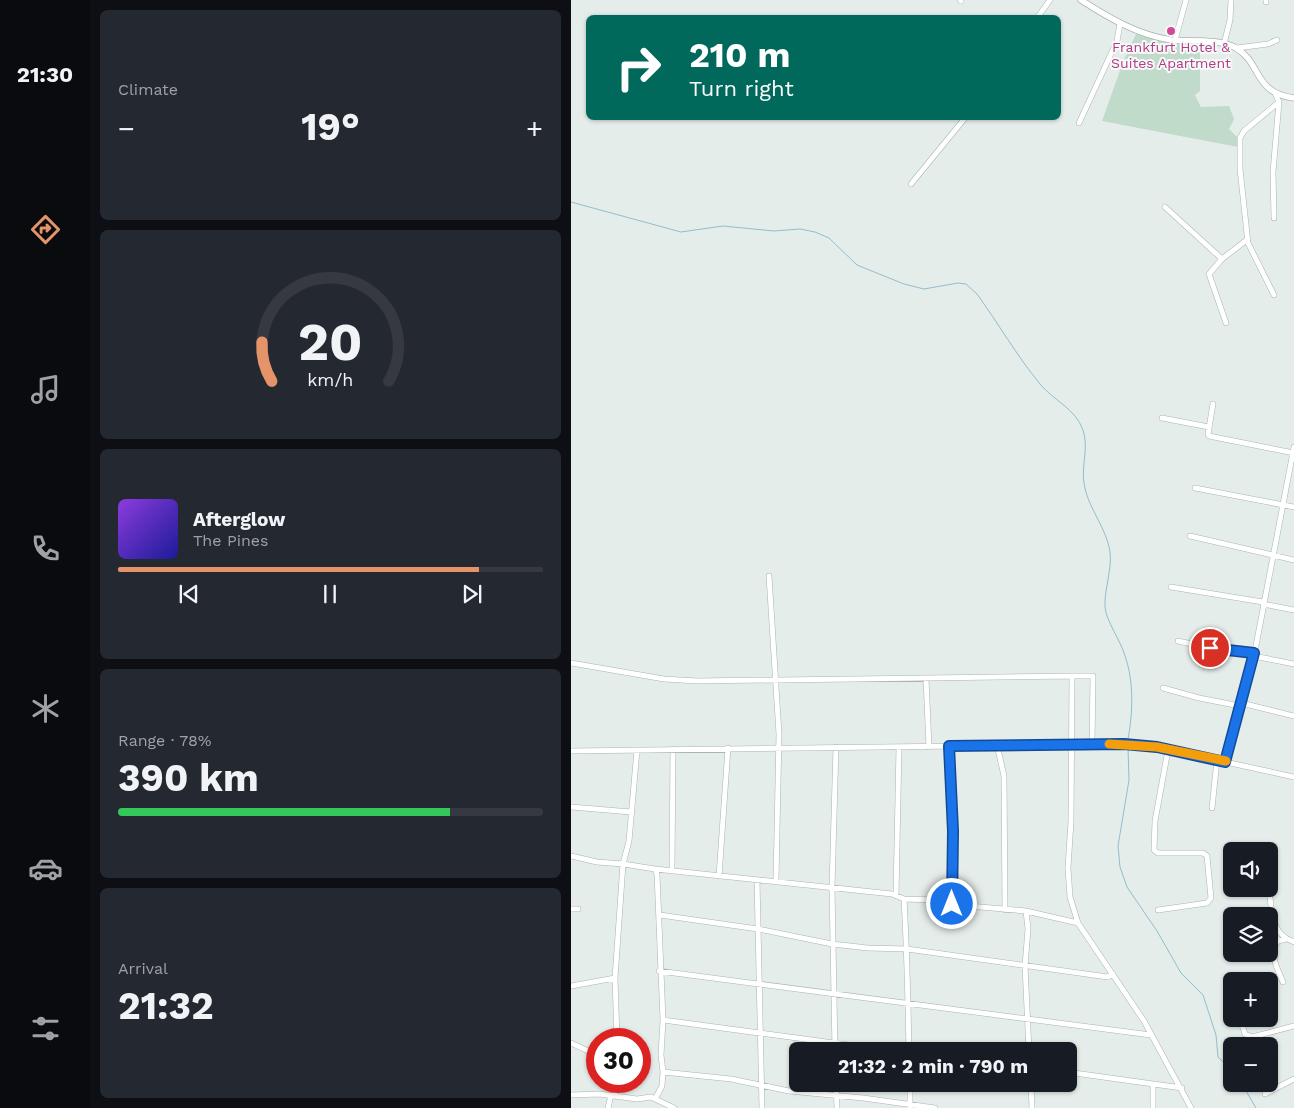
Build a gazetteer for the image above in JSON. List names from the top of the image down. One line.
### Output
{"places":["Frankfurt Hotel & Suites Apartment"],"page":{"tabs":"21:30","tile":["Climate",["Range · 78%","390 km"],["Arrival","21:32"]],"turn":["210 m","Turn right"],"heat":["−","19°","+"],"song":["Afterglow","The Pines"],"map_buttons":["+","−"],"limit":"30","trip":"21:32 · 2 min · 790 m","gauge":["20","km/h"]}}
